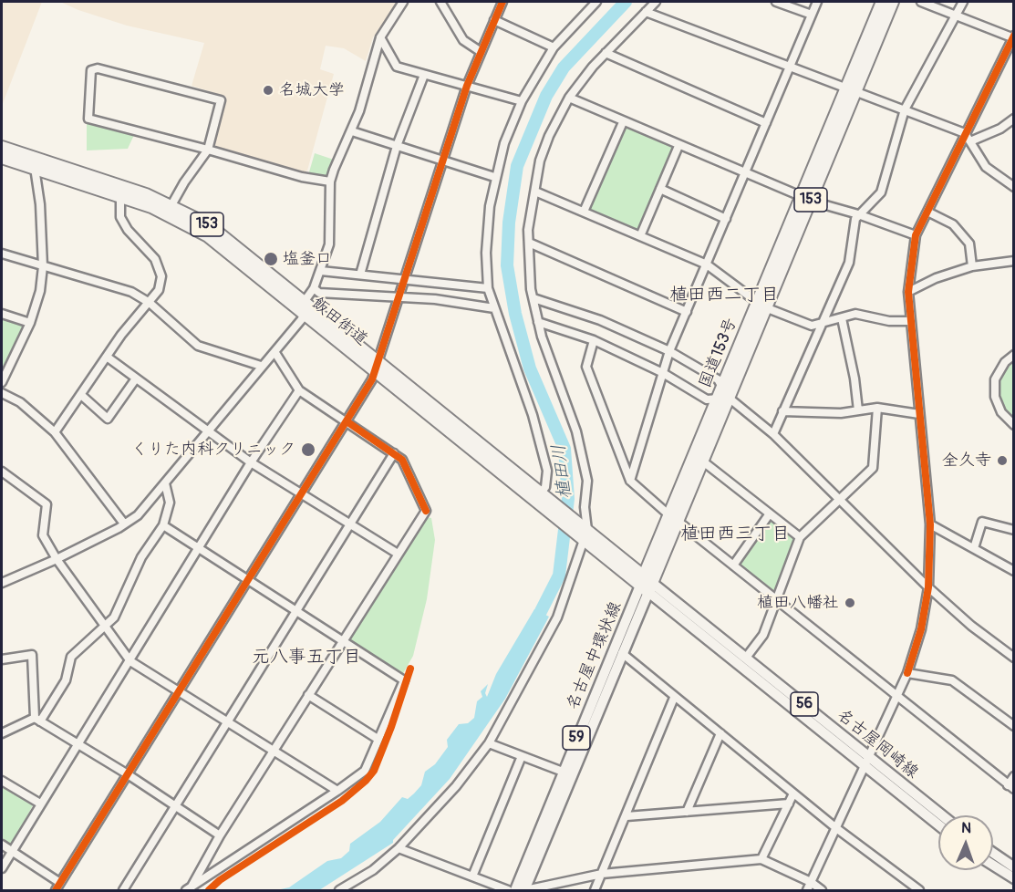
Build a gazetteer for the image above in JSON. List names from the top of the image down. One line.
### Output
{"streets":{"highway":["153","飯田街道","国道153号"],"main road":["名古屋中環状線","56","59","名古屋岡崎線"]},"crossings":[["飯田街道","国道153号"],["飯田街道","名古屋中環状線"],["飯田街道","名古屋岡崎線"],["国道153号","名古屋中環状線"],["国道153号","名古屋岡崎線"],["名古屋中環状線","名古屋岡崎線"]],"districts":["植田西二丁目","植田西三丁目","元八事五丁目"],"water":["植田川"],"places":["名城大学","塩釜口","くりた内科クリニック","全久寺","植田八幡社"],"north":"top"}
